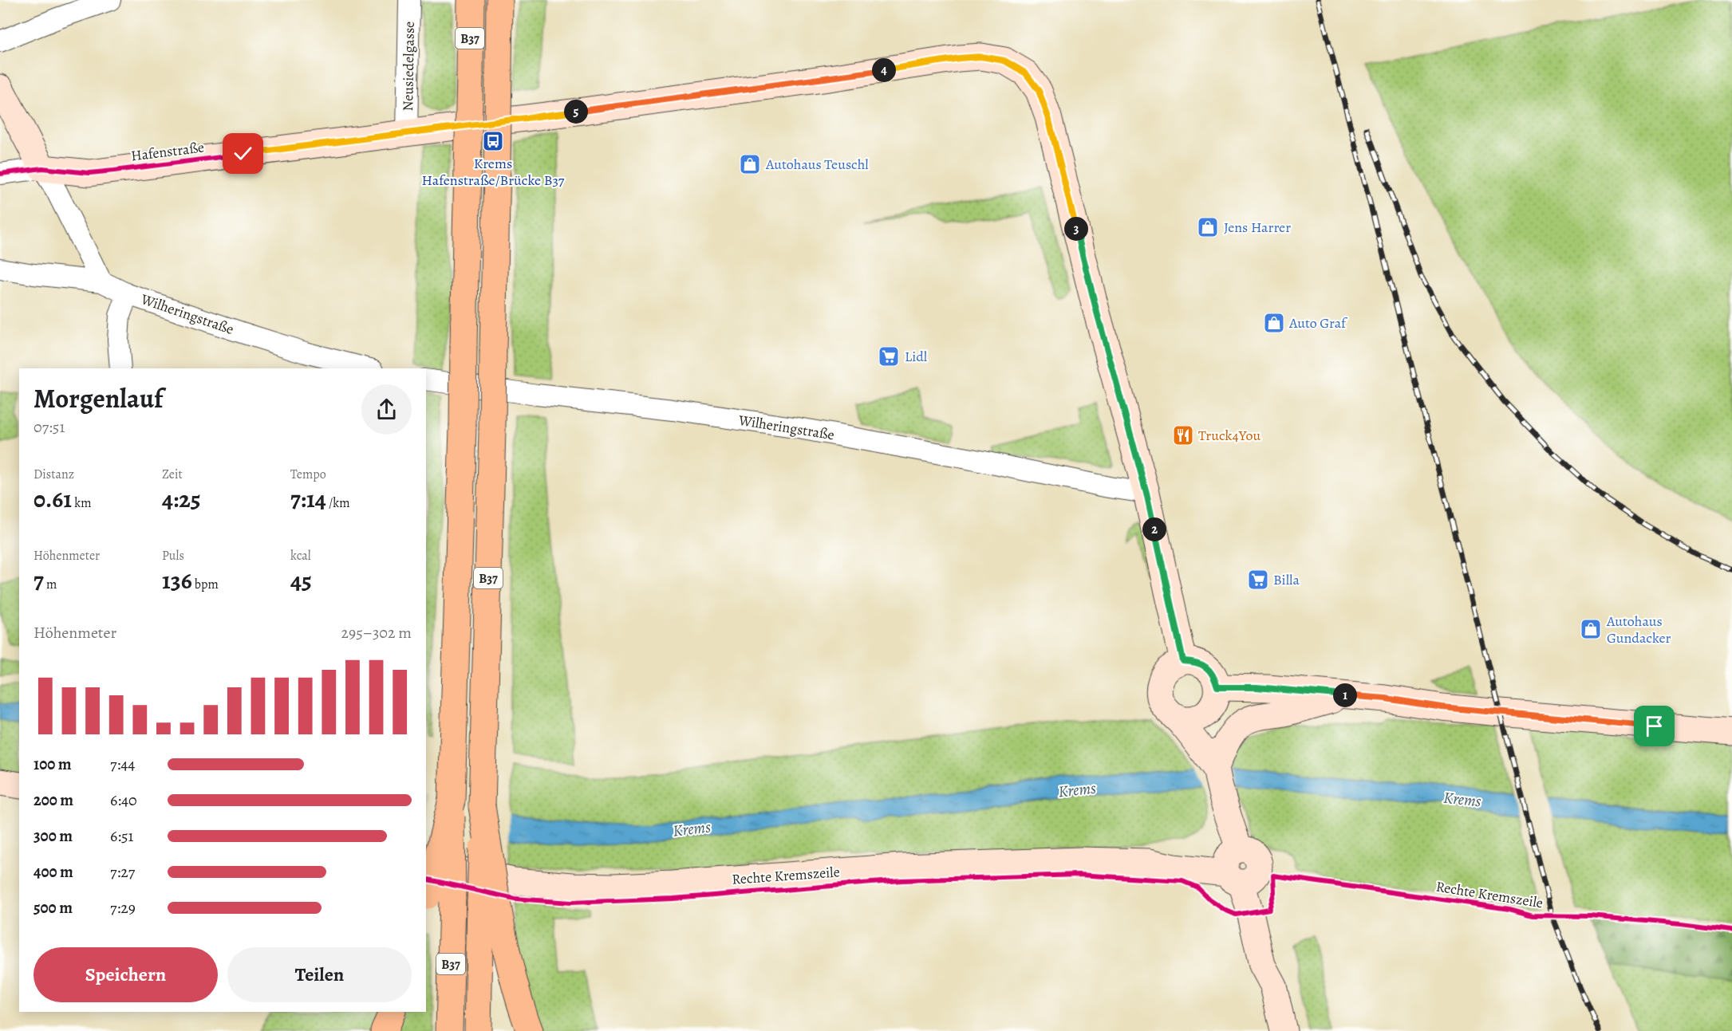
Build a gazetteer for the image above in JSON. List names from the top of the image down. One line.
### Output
{"streets":{"main road":["B37"],"street":["Neusiedelgasse","Hafenstraße","Wilheringstraße","Rechte Kremszeile"]},"crossings":[["Neusiedelgasse","Hafenstraße"],["Hafenstraße","Wilheringstraße"]],"water":["Krems"],"places":{"bus stop":["Krems Hafenstraße/Brücke B37"],"shop":["Autohaus Teuschl","Jens Harrer","Auto Graf","Autohaus Gundacker"],"supermarket":["Lidl","Billa"],"restaurant":["Truck4You"]},"page":{"pins":["4","5","3","2","1"],"heading":["Morgenlauf","07:51"],"stats":[["Distanz","0.61 km"],["Zeit","4:25"],["Tempo","7:14 /km"],["Höhenmeter","7 m"],["Puls","136 bpm"],["kcal","45"]],"chart":["Höhenmeter","295–302 m"],"list":[{"name":"100 m","note":"7:44"},{"name":"200 m","note":"6:40"},{"name":"300 m","note":"6:51"},{"name":"400 m","note":"7:27"},{"name":"500 m","note":"7:29"}],"buttons":["Speichern","Teilen"]}}
